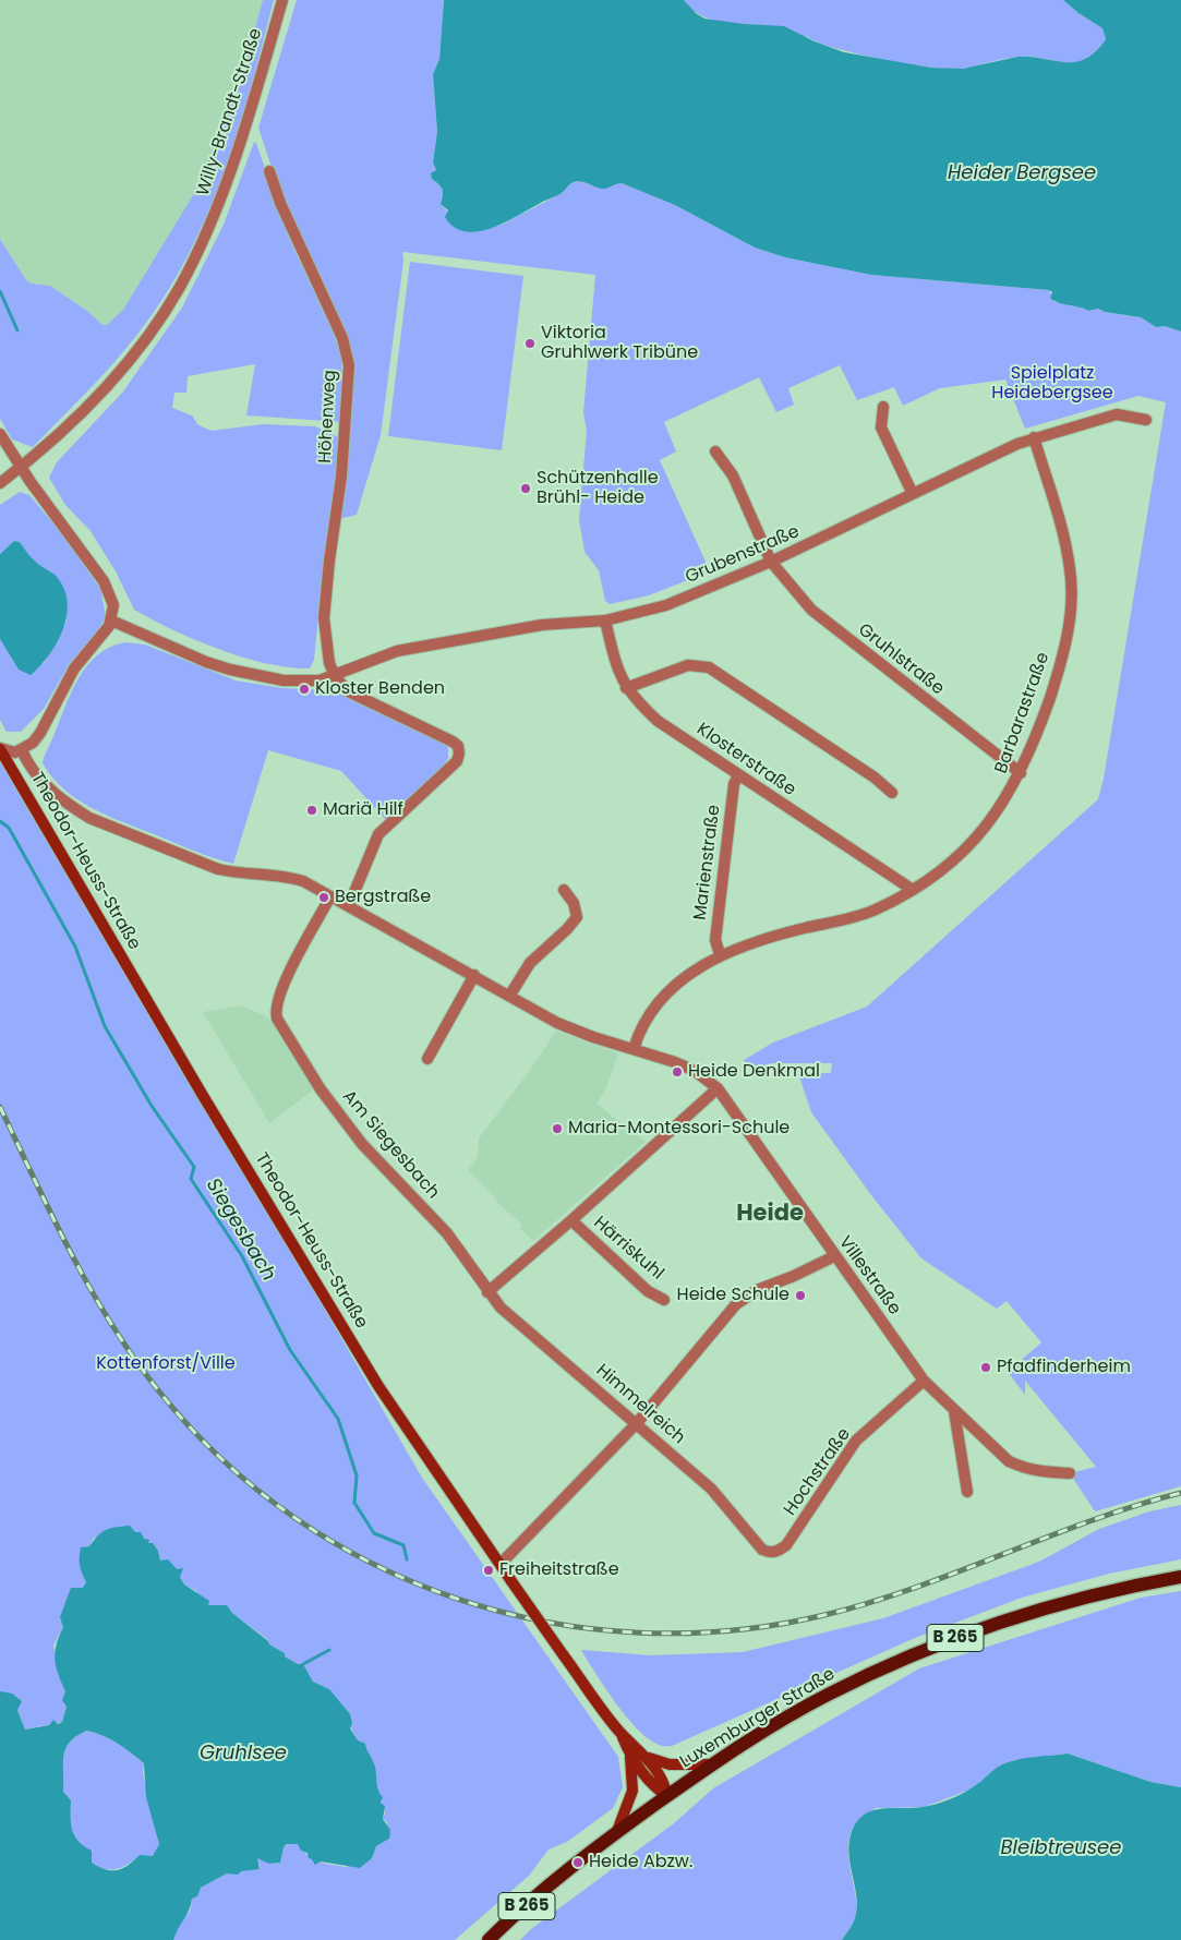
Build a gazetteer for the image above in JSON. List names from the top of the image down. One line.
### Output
{"streets":{"main road":["Theodor-Heuss-Straße","B 265","Luxemburger Straße"],"street":["Willy-Brandt-Straße","Höhenweg","Grubenstraße","Gruhlstraße","Barbarastraße","Klosterstraße","Marienstraße","Am Siegesbach","Härriskuhl","Villestraße","Himmelreich","Hochstraße"]},"crossings":[["Höhenweg","Grubenstraße"],["Grubenstraße","Gruhlstraße"],["Grubenstraße","Barbarastraße"],["Grubenstraße","Klosterstraße"],["Gruhlstraße","Barbarastraße"],["Barbarastraße","Klosterstraße"],["Barbarastraße","Marienstraße"],["Klosterstraße","Marienstraße"],["Theodor-Heuss-Straße","Luxemburger Straße"],["Am Siegesbach","Himmelreich"],["Villestraße","Hochstraße"],["Himmelreich","Hochstraße"]],"districts":["Heide"],"water":["Heider Bergsee","Siegesbach","Gruhlsee","Bleibtreusee"],"parks":["Spielplatz Heidebergsee","Kottenforst/Ville"],"places":["Viktoria Gruhlwerk Tribüne","Schützenhalle Brühl- Heide","Kloster Benden","Mariä Hilf","Bergstraße","Heide Denkmal","Maria-Montessori-Schule","Heide Schule","Pfadfinderheim","Freiheitstraße","Heide Abzw."]}
